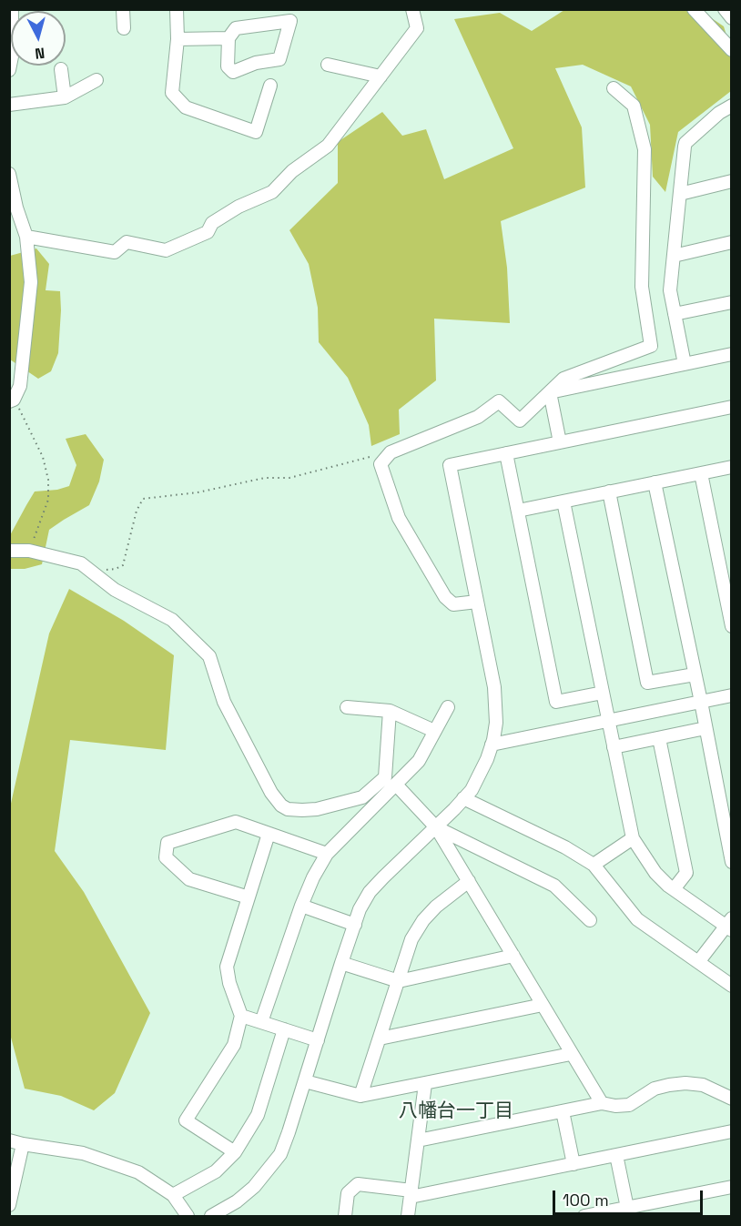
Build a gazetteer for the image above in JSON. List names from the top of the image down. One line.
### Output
{"districts":["八幡台一丁目"],"scale_bar":"100 m","north":"bottom"}
